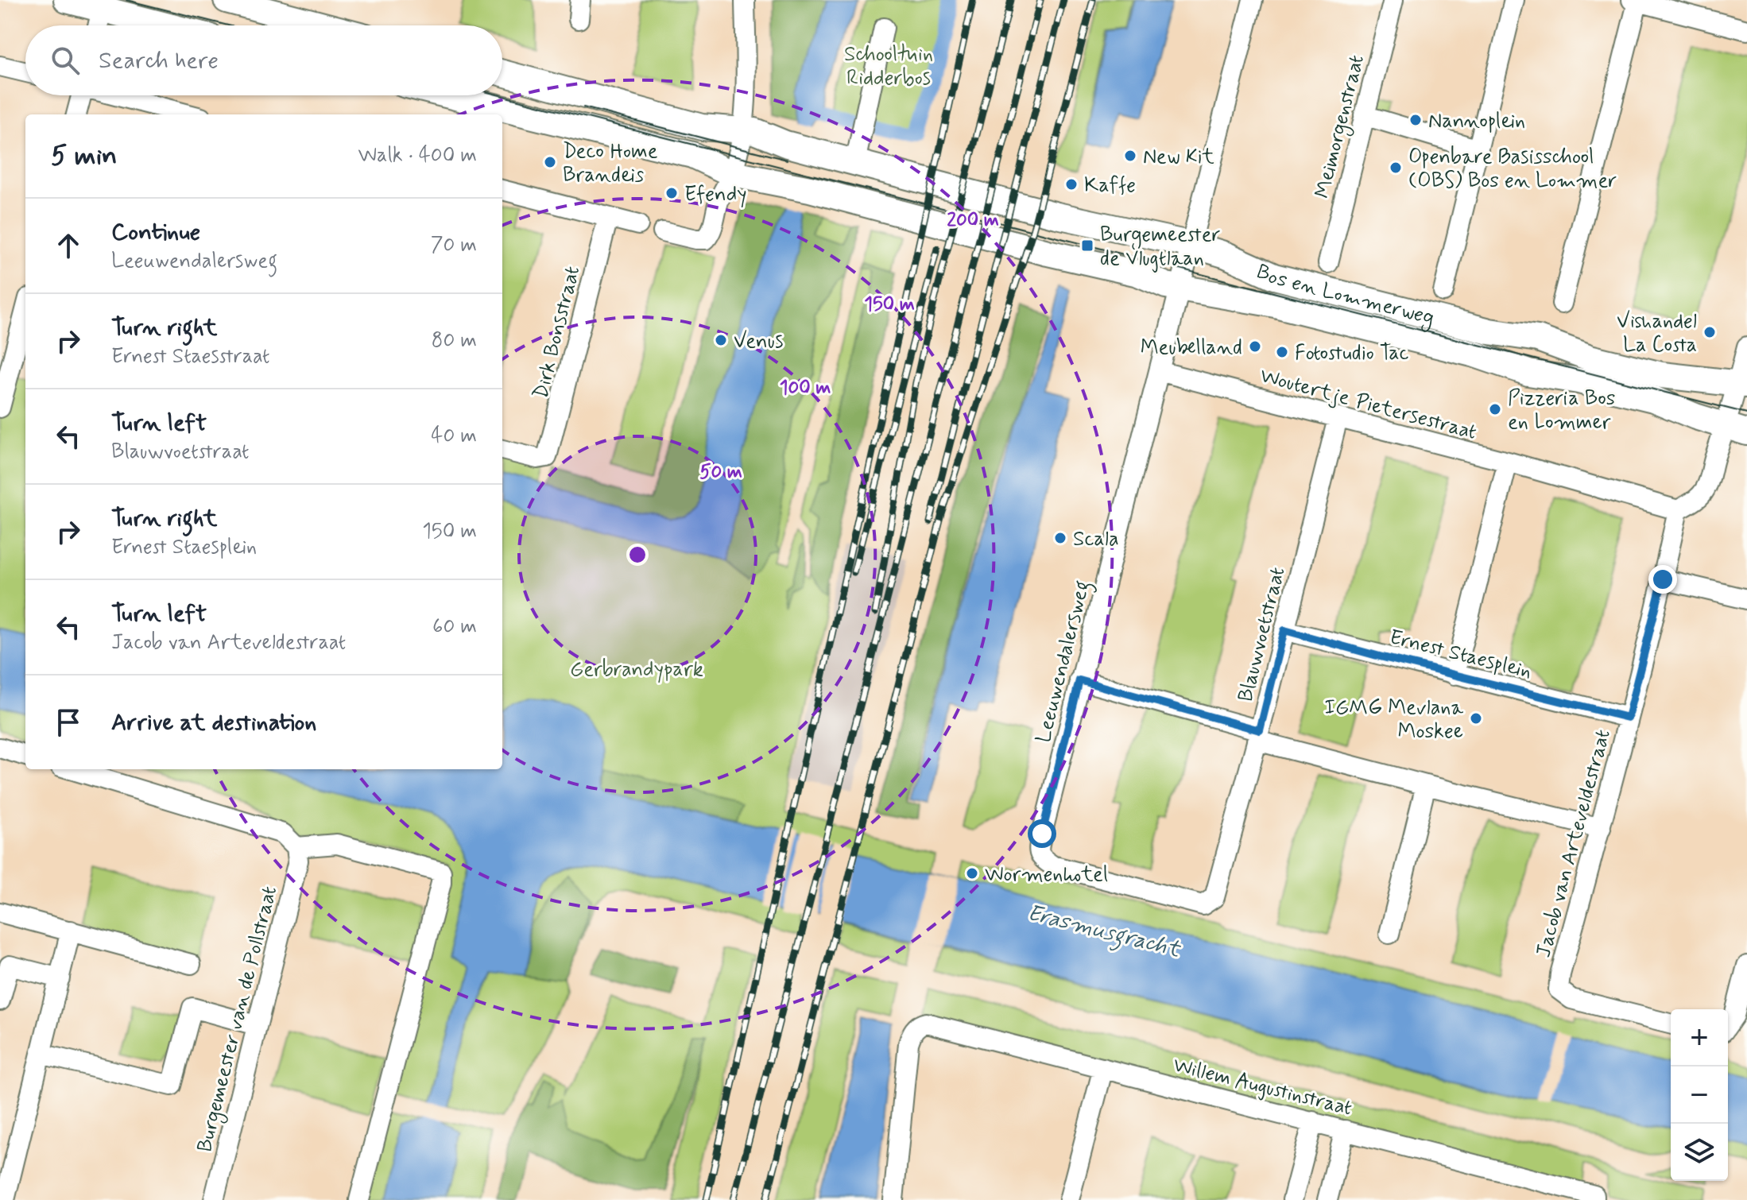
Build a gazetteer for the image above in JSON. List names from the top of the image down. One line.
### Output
{"streets":{"main road":["Bos en Lommerweg"],"street":["Meimorgenstraat","Dirk Bonsstraat","Woutertje Pietersestraat","Blauwvoetstraat","Ernest Staesplein","Leeuwendalersweg","Jacob van Arteveldestraat","Burgemeester van de Pollstraat","Willem Augustinstraat"]},"crossings":[["Bos en Lommerweg","Leeuwendalersweg"],["Woutertje Pietersestraat","Blauwvoetstraat"],["Woutertje Pietersestraat","Leeuwendalersweg"],["Woutertje Pietersestraat","Jacob van Arteveldestraat"],["Blauwvoetstraat","Ernest Staesplein"],["Blauwvoetstraat","Leeuwendalersweg"],["Ernest Staesplein","Jacob van Arteveldestraat"]],"water":["Erasmusgracht"],"parks":["Schooltuin Ridderbos","Gerbrandypark"],"places":{"other":["Nannoplein","New Kit","Deco Home Brandeis","Openbare Basisschool (OBS) Bos en Lommer","Kaffe","Efendy","Vishandel La Costa","Venus","Meubelland","Fotostudio Tac","Pizzeria Bos en Lommer","Scala","IGMG Mevlana Moskee","Wormenhotel"],"transit":["Burgemeester de Vlugtlaan"]},"page":{"search":"Search here","heading":["5 min","Walk · 400 m"],"list":[["Continue","Leeuwendalersweg","70 m"],["Turn right","Ernest Staesstraat","80 m"],["Turn left","Blauwvoetstraat","40 m"],["Turn right","Ernest Staesplein","150 m"],["Turn left","Jacob van Arteveldestraat","60 m"],"Arrive at destination"],"map_buttons":["+","−"]},"rings":["200 m","150 m","100 m","50 m"]}
